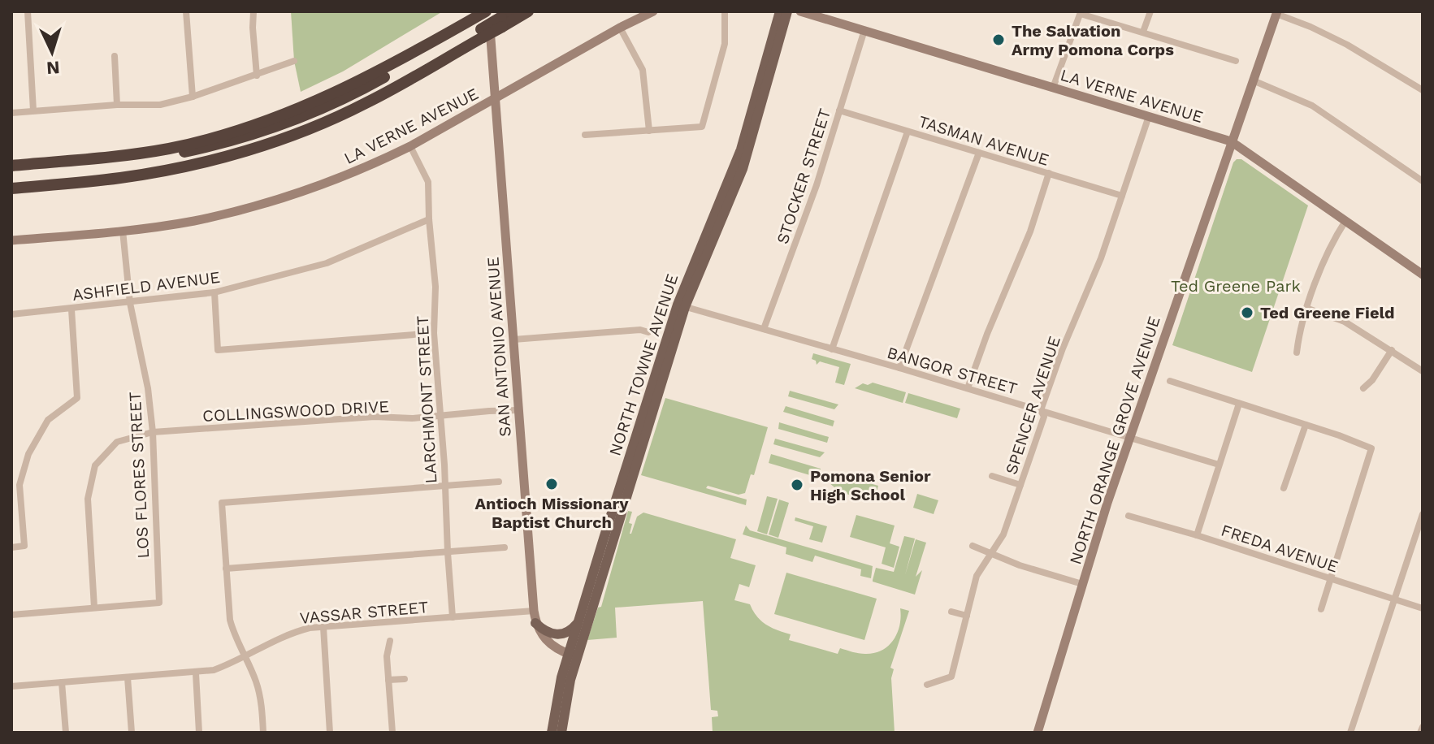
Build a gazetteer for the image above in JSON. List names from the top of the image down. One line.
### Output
{"streets":{"main road":["LA VERNE AVENUE","SAN ANTONIO AVENUE","NORTH TOWNE AVENUE","NORTH ORANGE GROVE AVENUE"],"street":["TASMAN AVENUE","STOCKER STREET","ASHFIELD AVENUE","BANGOR STREET","LARCHMONT STREET","SPENCER AVENUE","COLLINGSWOOD DRIVE","LOS FLORES STREET","FREDA AVENUE","VASSAR STREET"]},"crossings":[["LA VERNE AVENUE","STOCKER STREET"],["LA VERNE AVENUE","SAN ANTONIO AVENUE"],["LA VERNE AVENUE","LARCHMONT STREET"],["LA VERNE AVENUE","SPENCER AVENUE"],["LA VERNE AVENUE","NORTH ORANGE GROVE AVENUE"],["LA VERNE AVENUE","LOS FLORES STREET"],["TASMAN AVENUE","STOCKER STREET"],["TASMAN AVENUE","SPENCER AVENUE"],["STOCKER STREET","BANGOR STREET"],["ASHFIELD AVENUE","LARCHMONT STREET"],["ASHFIELD AVENUE","LOS FLORES STREET"],["SAN ANTONIO AVENUE","COLLINGSWOOD DRIVE"],["SAN ANTONIO AVENUE","VASSAR STREET"],["NORTH TOWNE AVENUE","BANGOR STREET"],["BANGOR STREET","SPENCER AVENUE"],["BANGOR STREET","NORTH ORANGE GROVE AVENUE"],["LARCHMONT STREET","COLLINGSWOOD DRIVE"],["LARCHMONT STREET","VASSAR STREET"],["COLLINGSWOOD DRIVE","LOS FLORES STREET"]],"parks":["Ted Greene Park"],"places":["The Salvation Army Pomona Corps","Ted Greene Field","Antioch Missionary Baptist Church","Pomona Senior High School"],"north":"bottom"}
